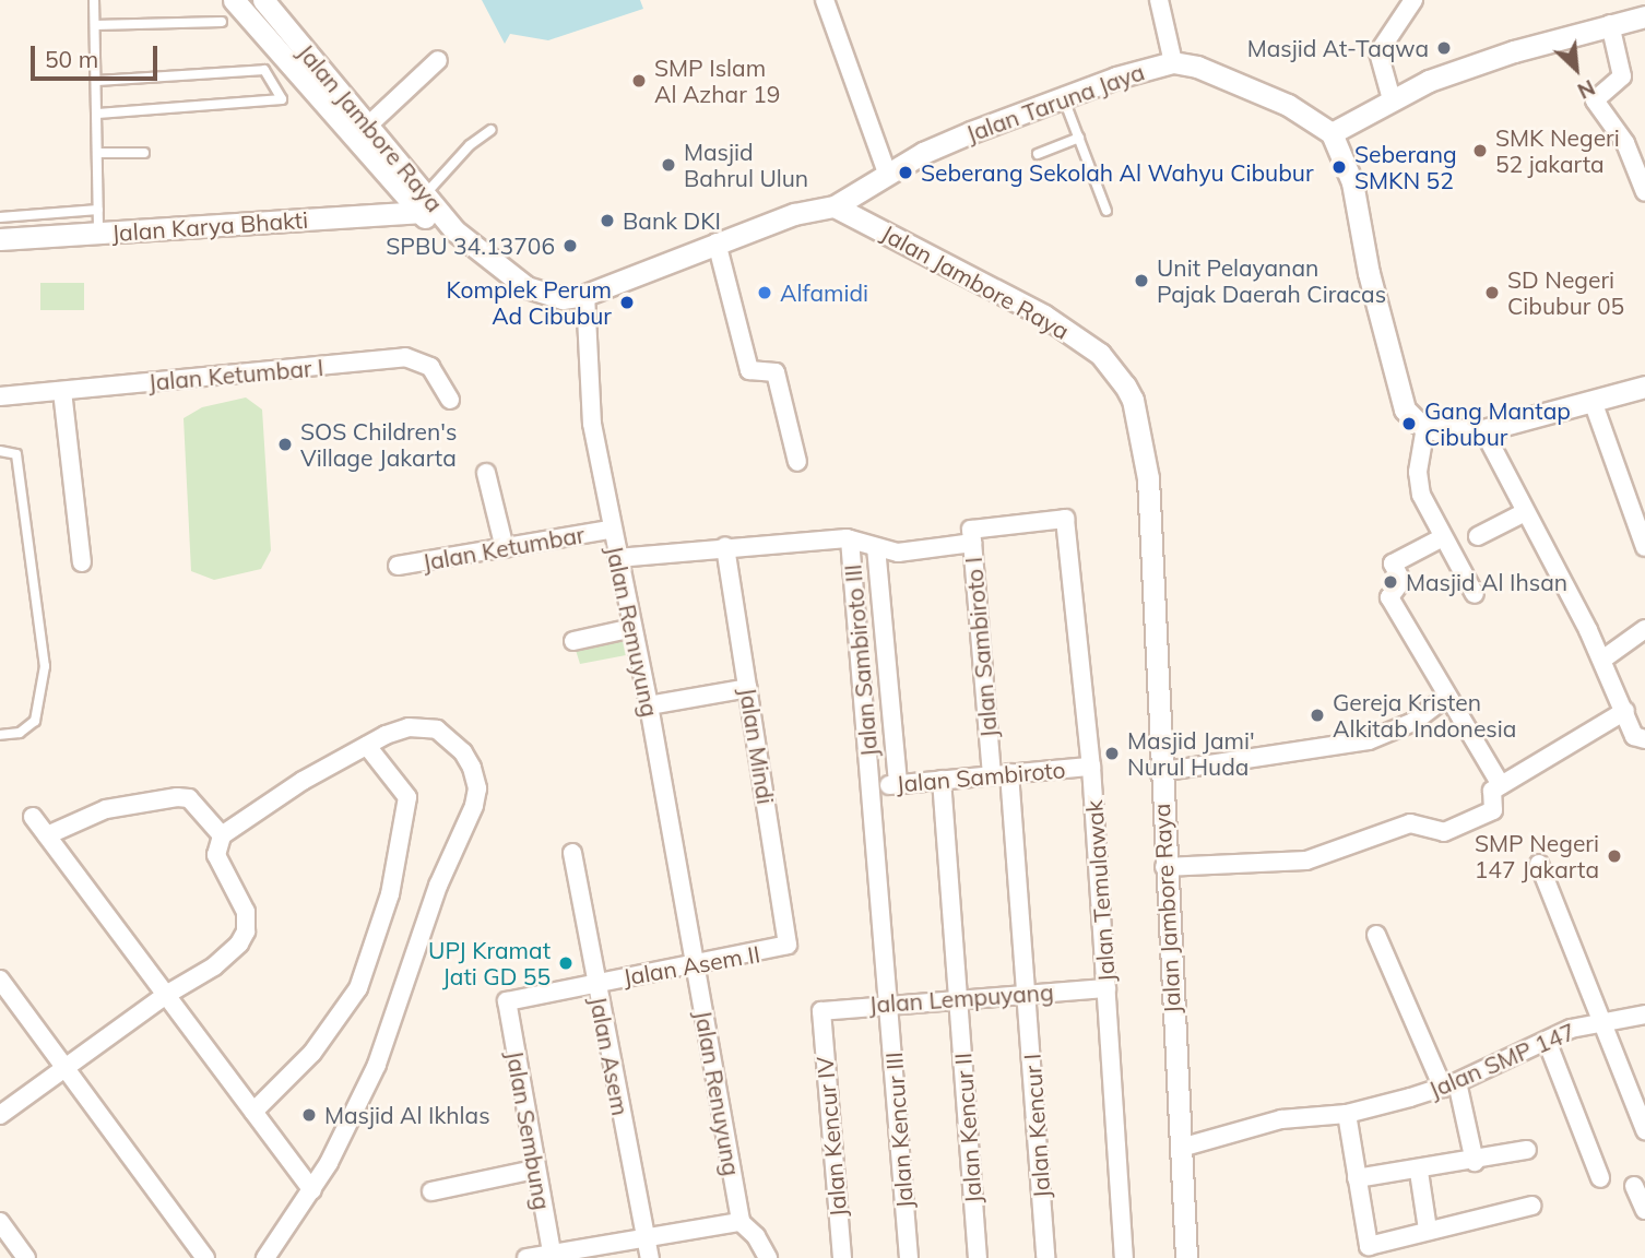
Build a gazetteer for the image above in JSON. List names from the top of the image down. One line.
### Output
{"streets":{"street":["Jalan Taruna Jaya","Jalan Jambore Raya","Jalan Karya Bhakti","Jalan Ketumbar I","Jalan Ketumbar","Jalan Remuyung","Jalan Sambiroto I","Jalan Sambiroto III","Jalan Mindi","Jalan Sambiroto","Jalan Temulawak","Jalan Asem II","Jalan Lempuyang","Jalan Asem","Jalan SMP 147","Jalan Renuyung","Jalan Kencur I","Jalan Kencur II","Jalan Sembung","Jalan Kencur III","Jalan Kencur IV"]},"crossings":[["Jalan Taruna Jaya","Jalan Jambore Raya"],["Jalan Jambore Raya","Jalan Remuyung"],["Jalan Jambore Raya","Jalan SMP 147"],["Jalan Ketumbar","Jalan Remuyung"],["Jalan Remuyung","Jalan Sambiroto III"],["Jalan Remuyung","Jalan Asem II"],["Jalan Remuyung","Jalan Renuyung"],["Jalan Sambiroto I","Jalan Sambiroto"],["Jalan Sambiroto I","Jalan Temulawak"],["Jalan Sambiroto I","Jalan Lempuyang"],["Jalan Sambiroto I","Jalan Kencur I"],["Jalan Sambiroto III","Jalan Mindi"],["Jalan Sambiroto III","Jalan Sambiroto"],["Jalan Sambiroto III","Jalan Lempuyang"],["Jalan Sambiroto III","Jalan Kencur III"],["Jalan Mindi","Jalan Asem II"],["Jalan Sambiroto","Jalan Temulawak"],["Jalan Sambiroto","Jalan Kencur II"],["Jalan Temulawak","Jalan Lempuyang"],["Jalan Asem II","Jalan Asem"],["Jalan Asem II","Jalan Renuyung"],["Jalan Asem II","Jalan Sembung"],["Jalan Lempuyang","Jalan Kencur I"],["Jalan Lempuyang","Jalan Kencur II"],["Jalan Lempuyang","Jalan Kencur III"],["Jalan Lempuyang","Jalan Kencur IV"]],"places":["Masjid At-Taqwa","SMP Islam Al Azhar 19","SMK Negeri 52 jakarta","Masjid Bahrul Ulun","Seberang SMKN 52","Seberang Sekolah Al Wahyu Cibubur","Bank DKI","SPBU 34.13706","Unit Pelayanan Pajak Daerah Ciracas","Alfamidi","SD Negeri Cibubur 05","Komplek Perum Ad Cibubur","Gang Mantap Cibubur","SOS Children's Village Jakarta","Masjid Al Ihsan","Gereja Kristen Alkitab Indonesia","Masjid Jami' Nurul Huda","SMP Negeri 147 Jakarta","UPJ Kramat Jati GD 55","Masjid Al Ikhlas"],"scale_bar":"50 m","north":"bottom right"}
